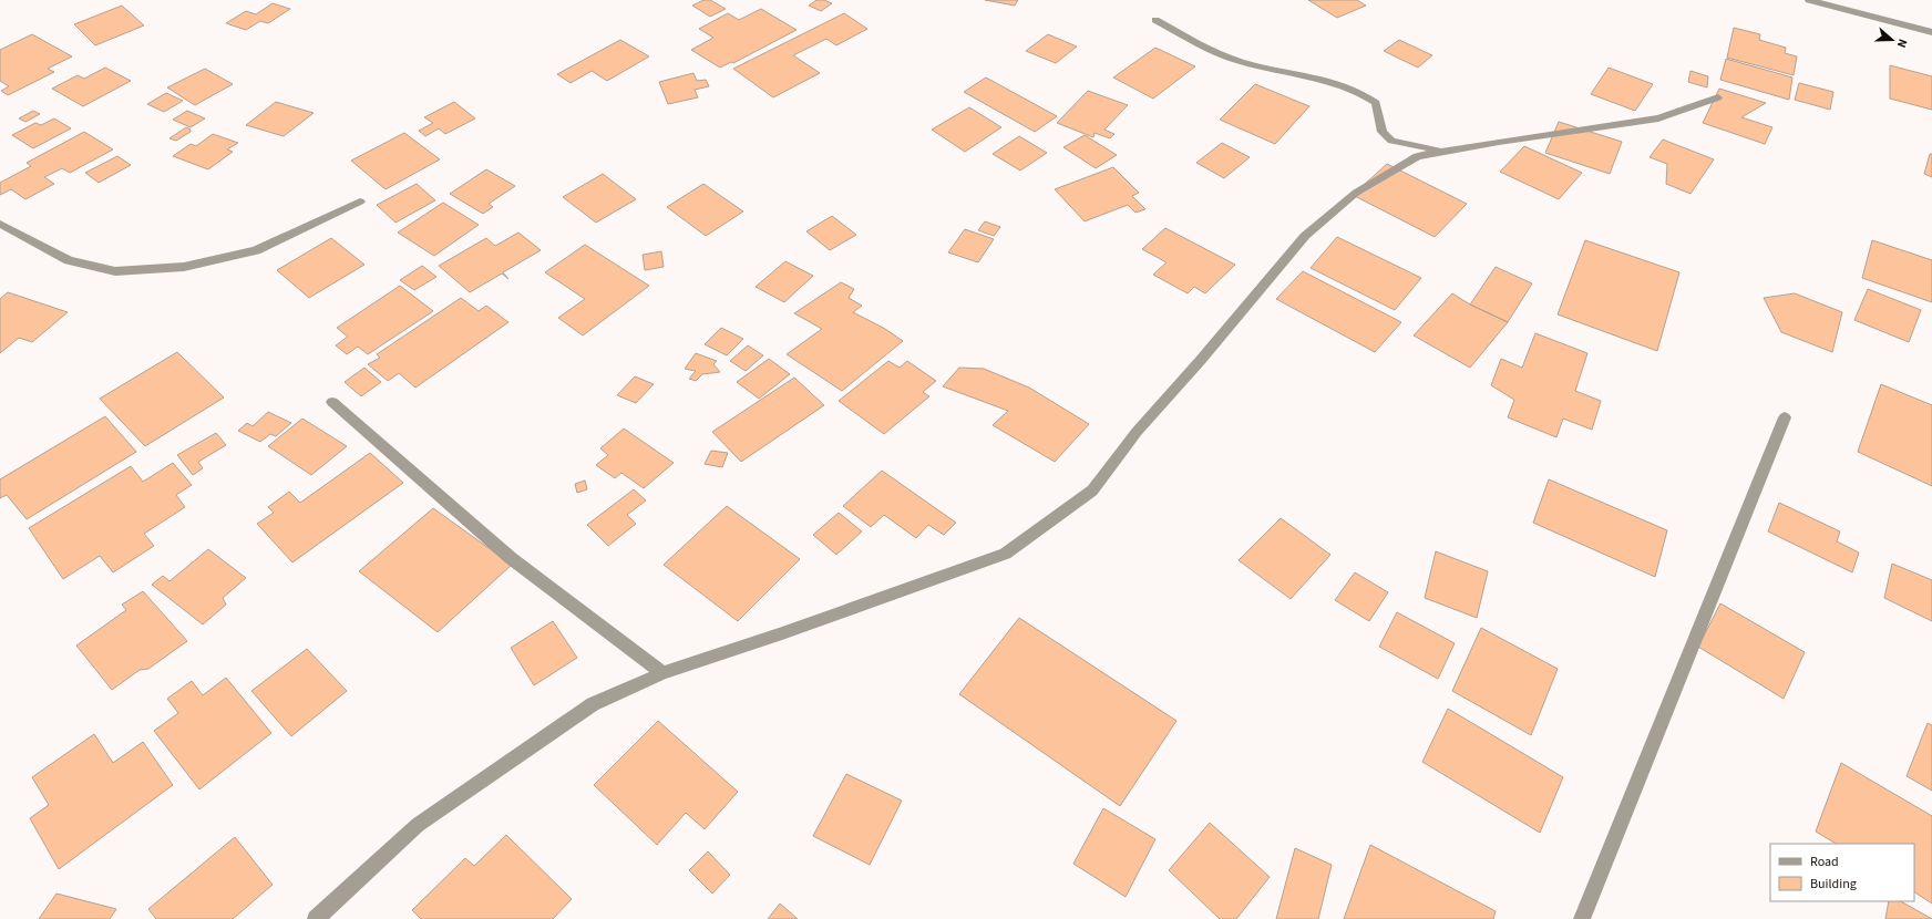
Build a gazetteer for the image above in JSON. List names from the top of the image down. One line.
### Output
{"legend":["Road","Building"],"north":"right"}
